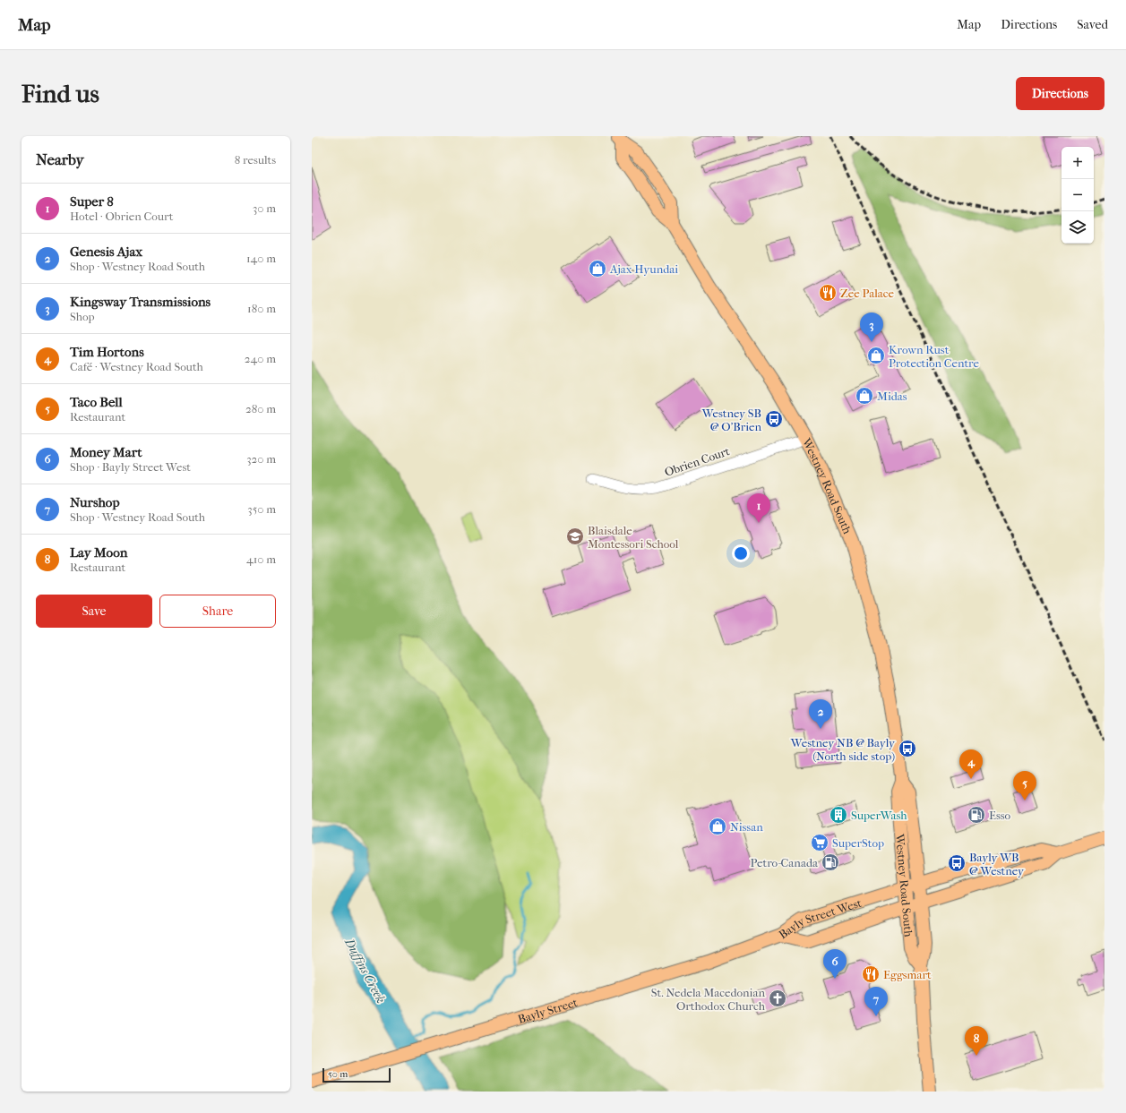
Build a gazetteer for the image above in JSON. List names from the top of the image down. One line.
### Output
{"streets":{"main road":["Westney Road South","Bayly Street West","Bayly Street"],"street":["Obrien Court"]},"crossings":[["Obrien Court","Westney Road South"],["Westney Road South","Bayly Street West"],["Bayly Street West","Bayly Street"]],"water":["Duffins Creek"],"places":{"shop":["Ajax Hyundai","Krown Rust Protection Centre","Midas","Nissan"],"restaurant":["Zee Palace","Eggsmart"],"bus stop":["Westney SB @ O'Brien","Westney NB @ Bayly (North side stop)","Bayly WB @ Westney"],"school or university":["Blaisdale Montessori School"],"building":["SuperWash"],"fuel station":["Esso","Petro-Canada"],"supermarket":["SuperStop"],"church":["St. Nedela Macedonian Orthodox Church"]},"scale_bar":"50 m","page":{"header":"Map","nav":["Map","Directions","Saved"],"buttons":["Directions",["Save","Share"]],"title":"Find us","heading":["Nearby","8 results"],"map_buttons":["+","−"],"list":[{"mark":"1","name":"Super 8","note":"Hotel · Obrien Court","value":"30 m"},{"mark":"2","name":"Genesis Ajax","note":"Shop · Westney Road South","value":"140 m"},{"mark":"3","name":"Kingsway Transmissions","note":"Shop","value":"180 m"},{"mark":"4","name":"Tim Hortons","note":"Café · Westney Road South","value":"240 m"},{"mark":"5","name":"Taco Bell","note":"Restaurant","value":"280 m"},{"mark":"6","name":"Money Mart","note":"Shop · Bayly Street West","value":"320 m"},{"mark":"7","name":"Nurshop","note":"Shop · Westney Road South","value":"350 m"},{"mark":"8","name":"Lay Moon","note":"Restaurant","value":"410 m"}],"pins":["3","1","2","4","5","6","7","8"],"scale":"50 m"}}
